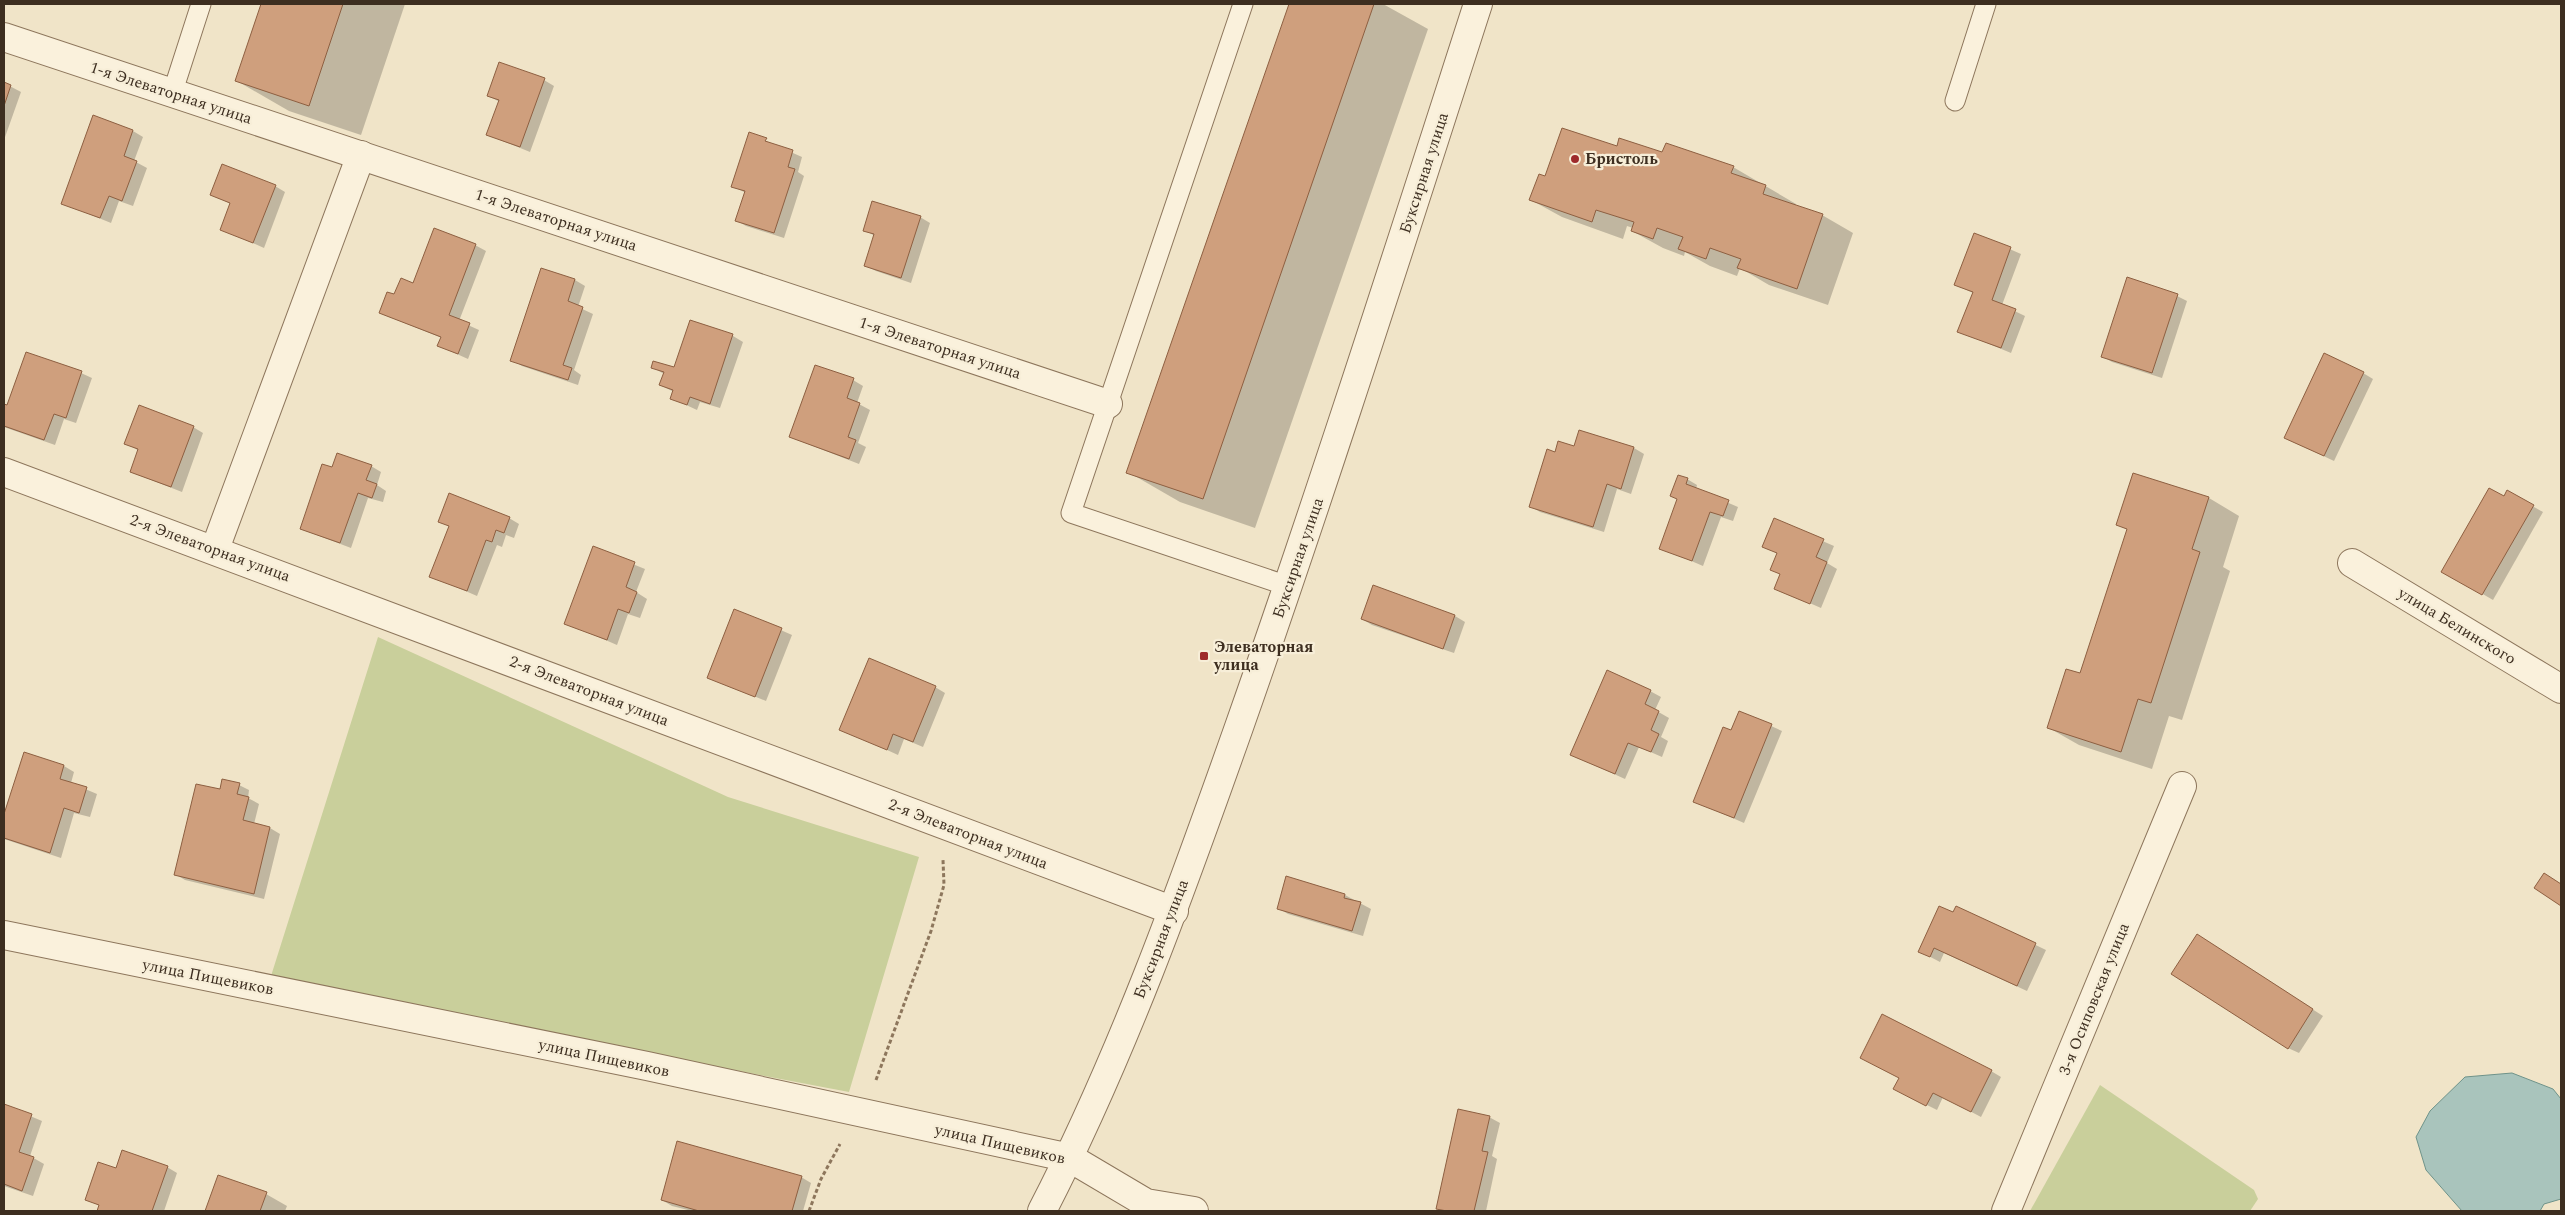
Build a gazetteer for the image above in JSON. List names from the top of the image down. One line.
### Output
{"streets":{"street":["1-я Элеваторная улица","Буксирная улица","2-я Элеваторная улица","улица Белинского","улица Пищевиков","3-я Осиповская улица"]},"crossings":[["Буксирная улица","2-я Элеваторная улица"],["Буксирная улица","улица Пищевиков"]],"places":{"other":["Бристоль"],"transit":["Элеваторная улица"]}}
